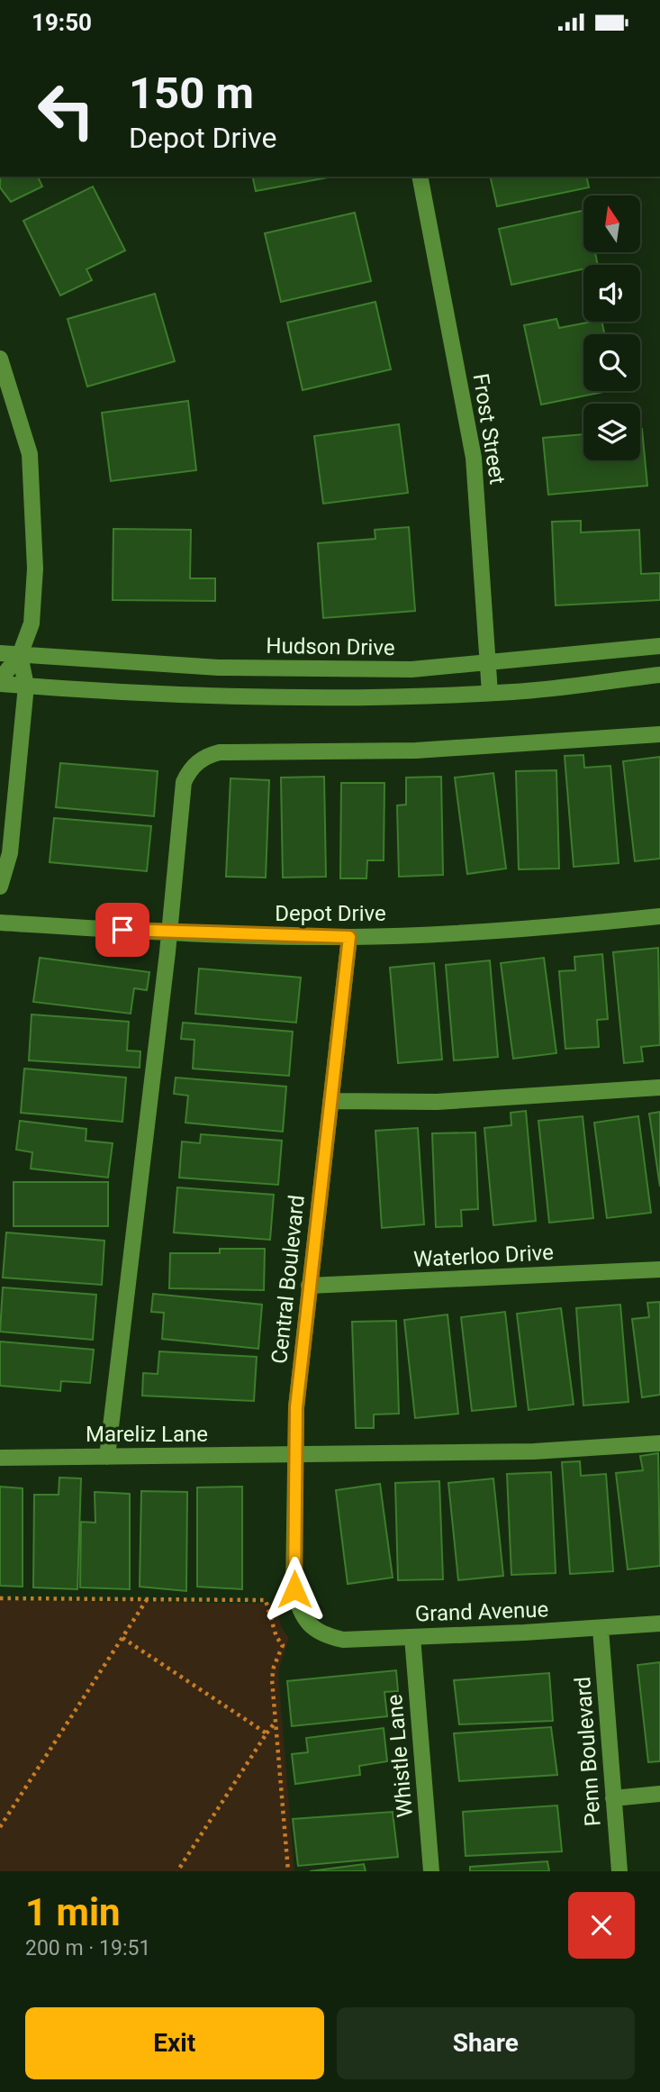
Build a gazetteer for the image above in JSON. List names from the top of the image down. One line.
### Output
{"streets":{"street":["Frost Street","Hudson Drive","Depot Drive","Waterloo Drive","Central Boulevard","Mareliz Lane","Grand Avenue","Penn Boulevard","Whistle Lane"]},"crossings":[["Frost Street","Hudson Drive"],["Depot Drive","Central Boulevard"],["Waterloo Drive","Central Boulevard"],["Central Boulevard","Mareliz Lane"],["Central Boulevard","Grand Avenue"],["Grand Avenue","Penn Boulevard"],["Grand Avenue","Whistle Lane"]],"north":"top","page":{"status":"19:50","turn":["150 m","Depot Drive"],"heading":["1 min","200 m · 19:51"],"buttons":["Exit","Share"]}}
